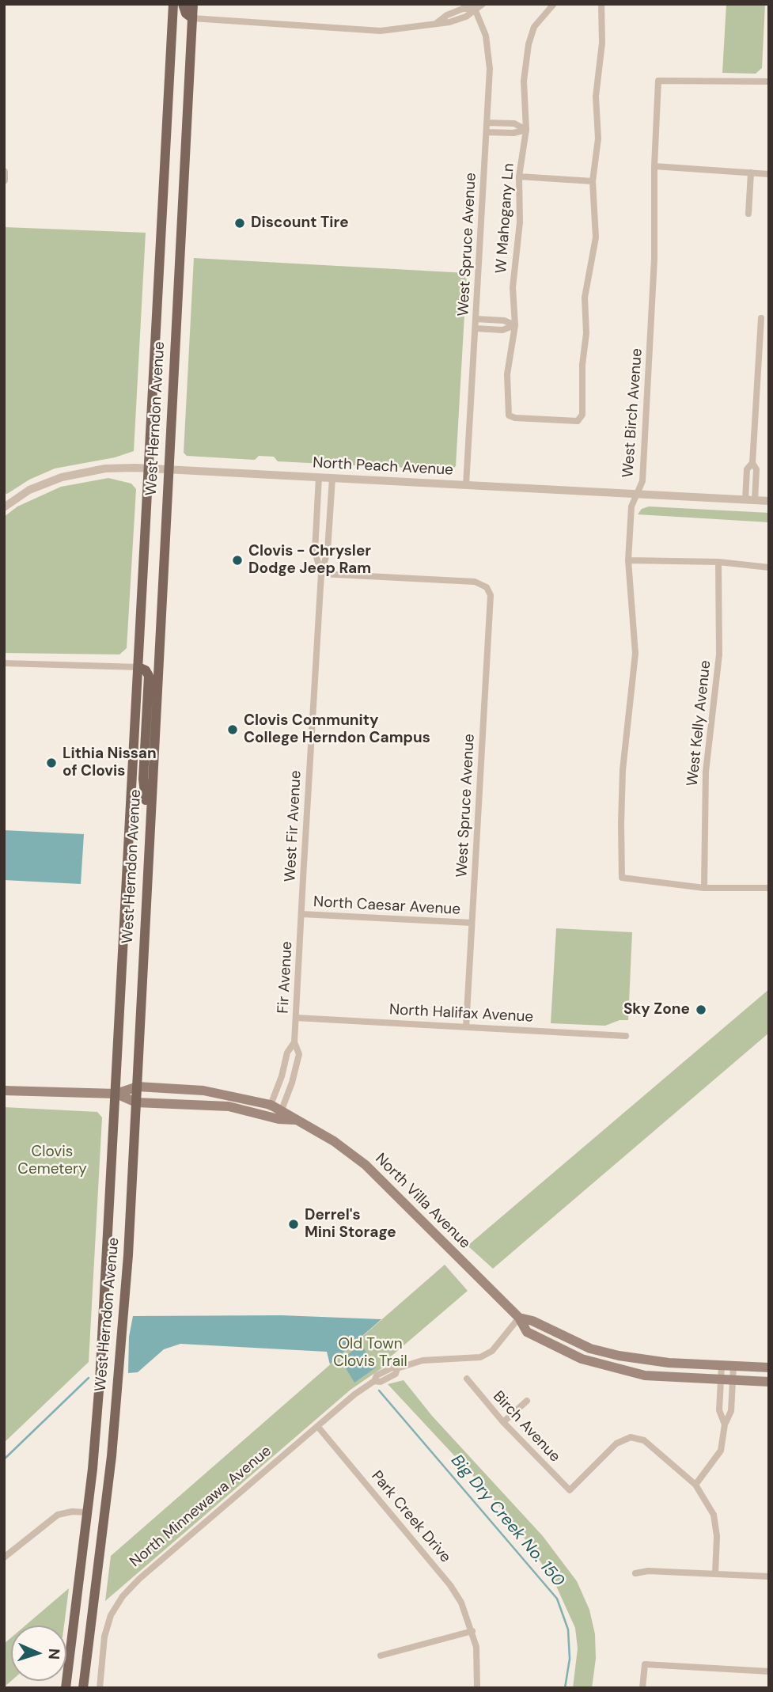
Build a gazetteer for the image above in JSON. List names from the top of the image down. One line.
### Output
{"streets":{"main road":["West Herndon Avenue","North Villa Avenue"],"street":["W Mahogany Ln","West Spruce Avenue","West Birch Avenue","North Peach Avenue","West Kelly Avenue","West Fir Avenue","North Caesar Avenue","Fir Avenue","North Halifax Avenue","Birch Avenue","North Minnewawa Avenue","Park Creek Drive"]},"crossings":[["West Spruce Avenue","North Peach Avenue"],["West Spruce Avenue","West Fir Avenue"],["West Spruce Avenue","North Caesar Avenue"],["West Spruce Avenue","North Halifax Avenue"],["West Birch Avenue","North Peach Avenue"],["West Birch Avenue","West Kelly Avenue"],["West Herndon Avenue","North Peach Avenue"],["West Herndon Avenue","North Villa Avenue"],["North Peach Avenue","West Fir Avenue"],["West Fir Avenue","North Caesar Avenue"],["West Fir Avenue","Fir Avenue"],["North Caesar Avenue","Fir Avenue"],["Fir Avenue","North Halifax Avenue"],["Fir Avenue","North Villa Avenue"],["North Villa Avenue","North Minnewawa Avenue"],["North Minnewawa Avenue","Park Creek Drive"]],"water":["Big Dry Creek No. 150"],"parks":["Clovis Cemetery","Old Town Clovis Trail"],"places":["Discount Tire","Clovis - Chrysler Dodge Jeep Ram","Clovis Community College Herndon Campus","Lithia Nissan of Clovis","Sky Zone","Derrel's Mini Storage"],"north":"right"}
